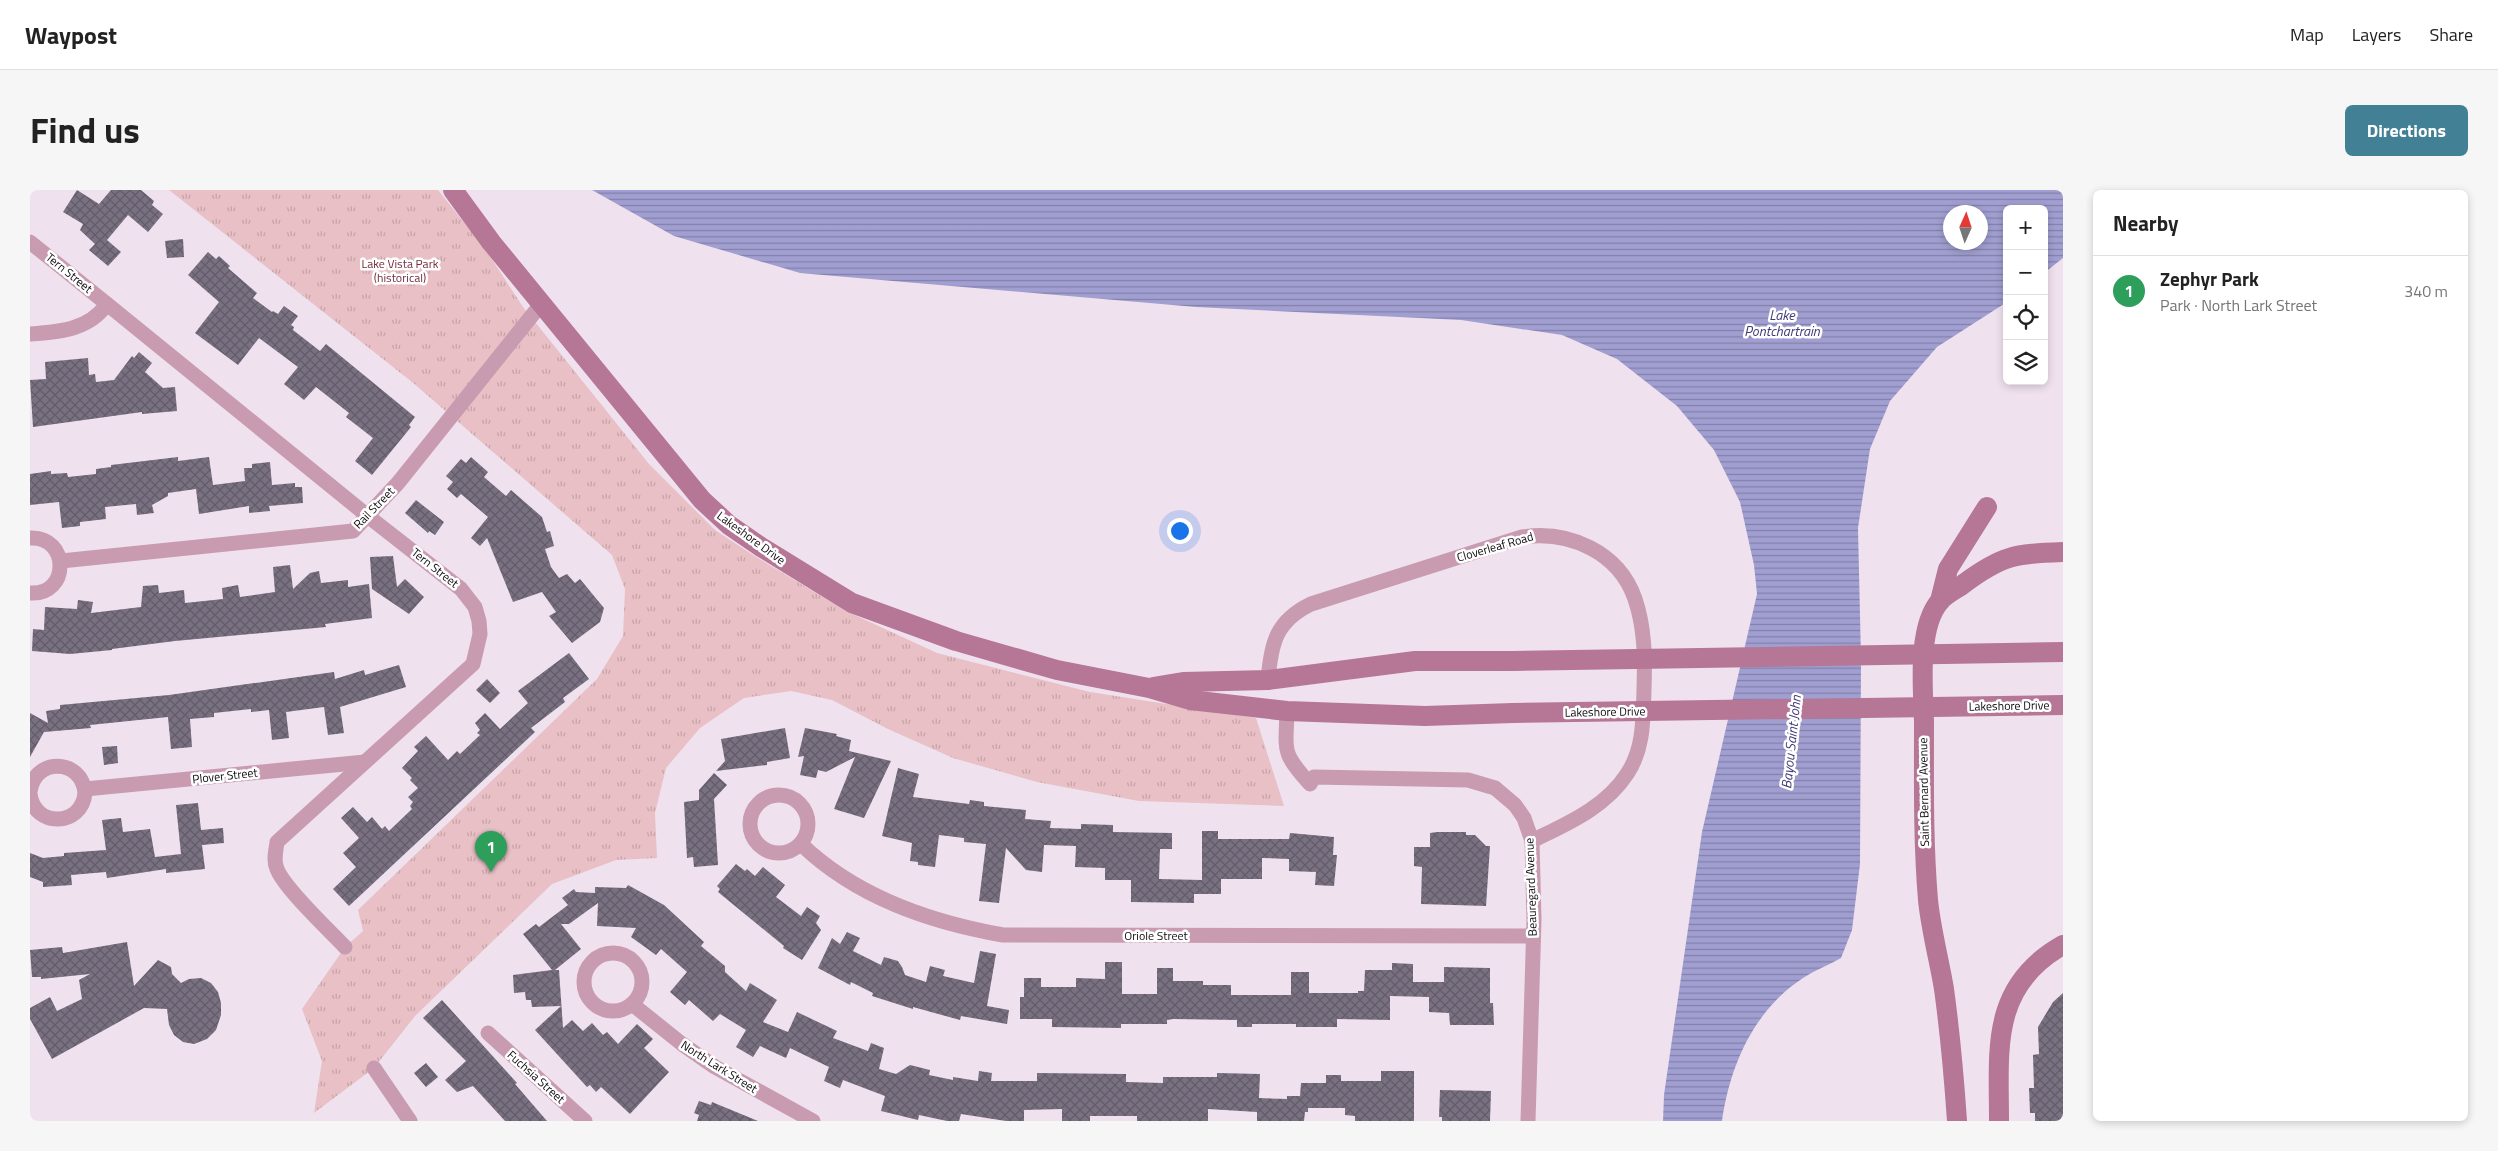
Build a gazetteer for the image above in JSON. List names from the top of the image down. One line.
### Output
{"streets":{"street":["Tern Street","Rail Street","Lakeshore Drive","Cloverleaf Road","Plover Street","Saint Bernard Avenue","Beauregard Avenue","Oriole Street","North Lark Street","Fuchsia Street"]},"crossings":[["Tern Street","Rail Street"],["Tern Street","Plover Street"],["Rail Street","Lakeshore Drive"],["Lakeshore Drive","Cloverleaf Road"],["Lakeshore Drive","Beauregard Avenue"],["Cloverleaf Road","Beauregard Avenue"],["Beauregard Avenue","Oriole Street"]],"water":["Lake Pontchartrain","Bayou Saint John"],"parks":["Lake Vista Park (historical)"],"north":"top","page":{"header":"Waypost","nav":["Map","Layers","Share"],"title":"Find us","buttons":"Directions","heading":"Nearby","map_buttons":["+","−"],"list":[{"mark":"1","name":"Zephyr Park","note":"Park · North Lark Street","value":"340 m"}],"pins":"1"}}
